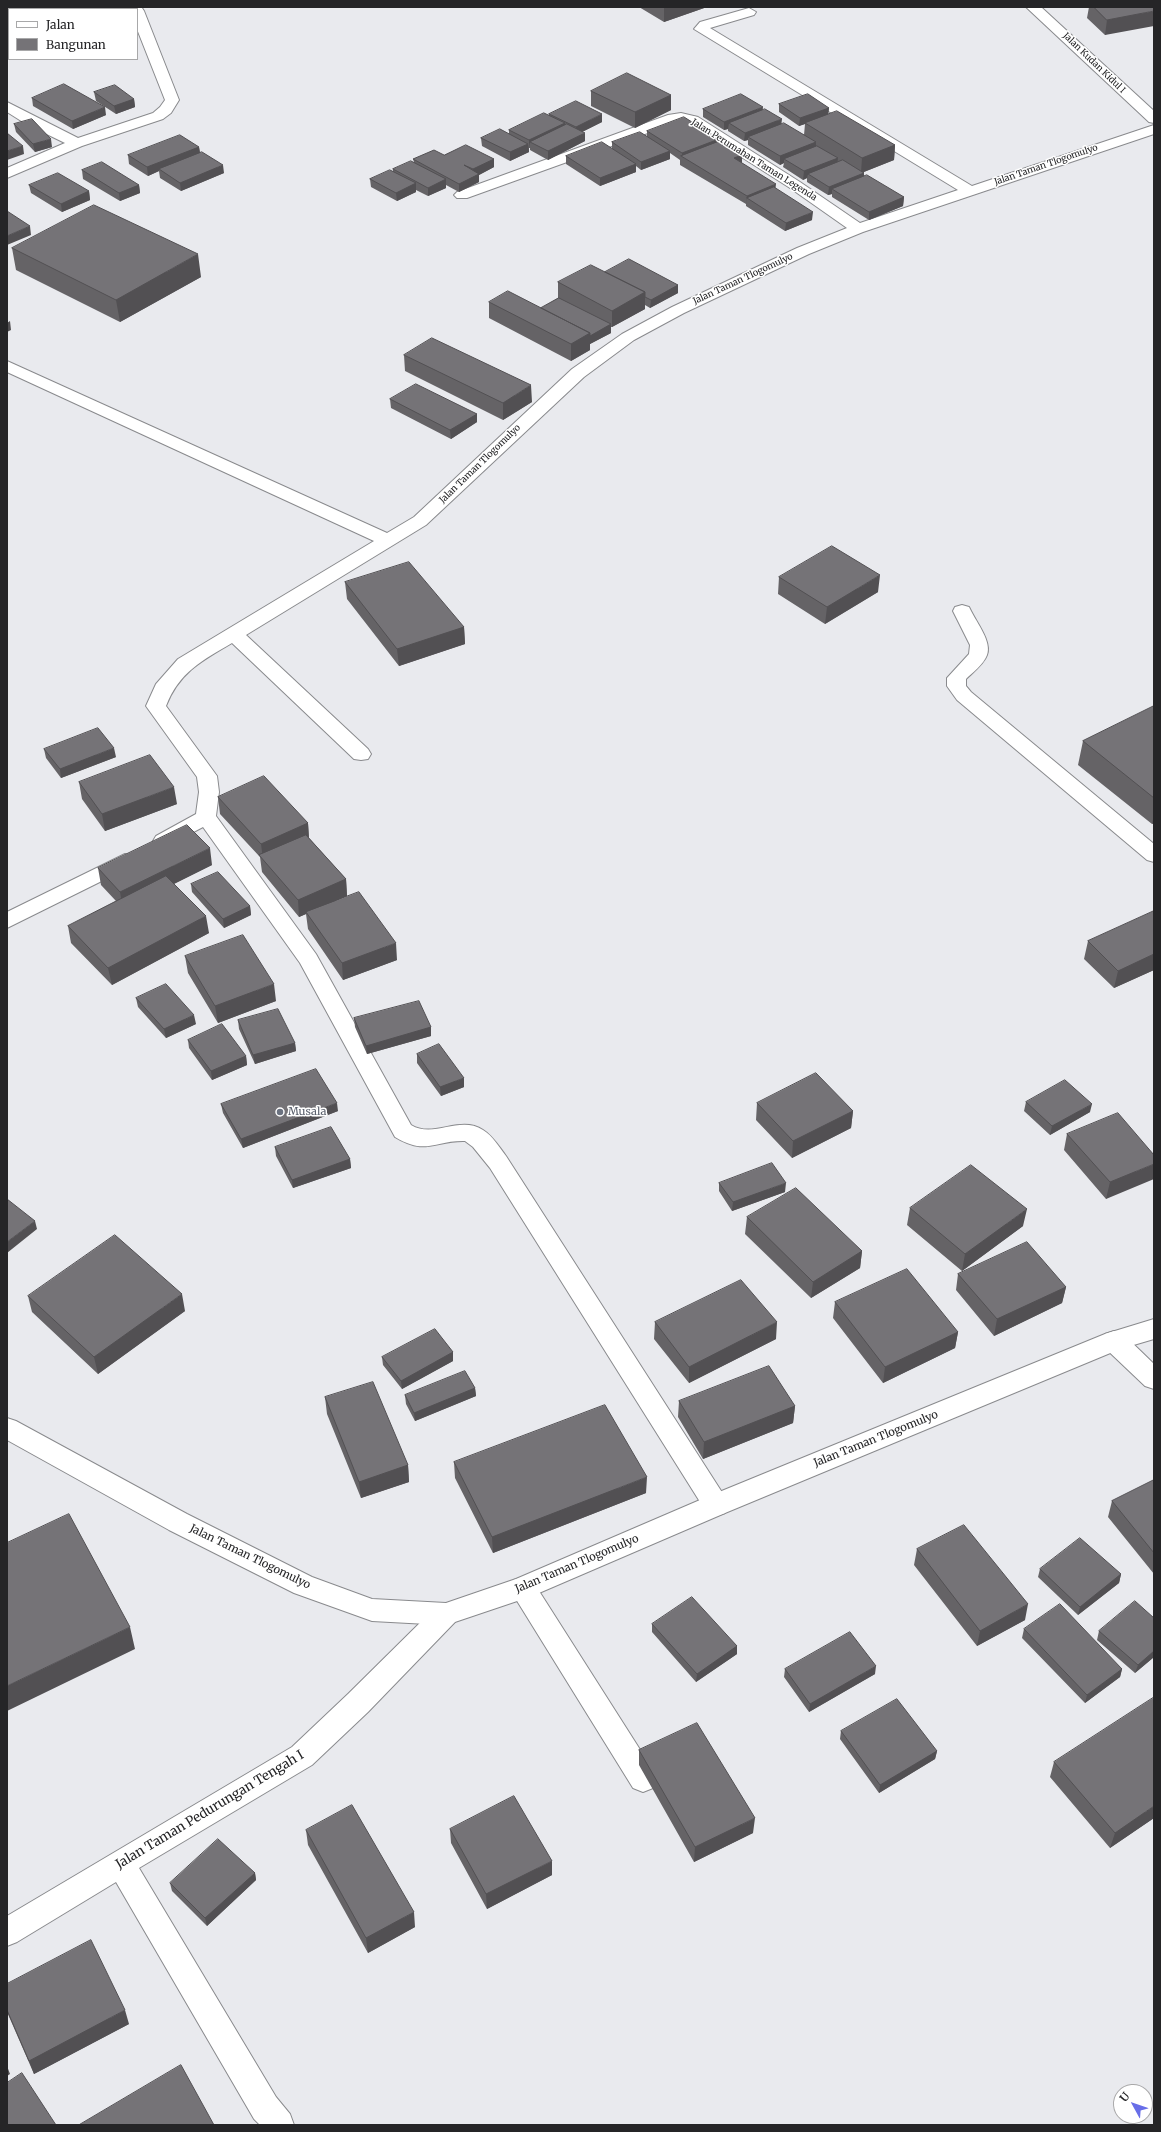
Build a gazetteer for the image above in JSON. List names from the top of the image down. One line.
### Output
{"streets":{"street":["Jalan Kudan Kidul I","Jalan Perumahan Taman Legenda","Jalan Taman Tlogomulyo","Jalan Taman Pedurungan Tengah I"]},"crossings":[["Jalan Perumahan Taman Legenda","Jalan Taman Tlogomulyo"],["Jalan Taman Tlogomulyo","Jalan Taman Pedurungan Tengah I"]],"places":["Musala"],"legend":["Jalan","Bangunan"],"north":"top left"}
